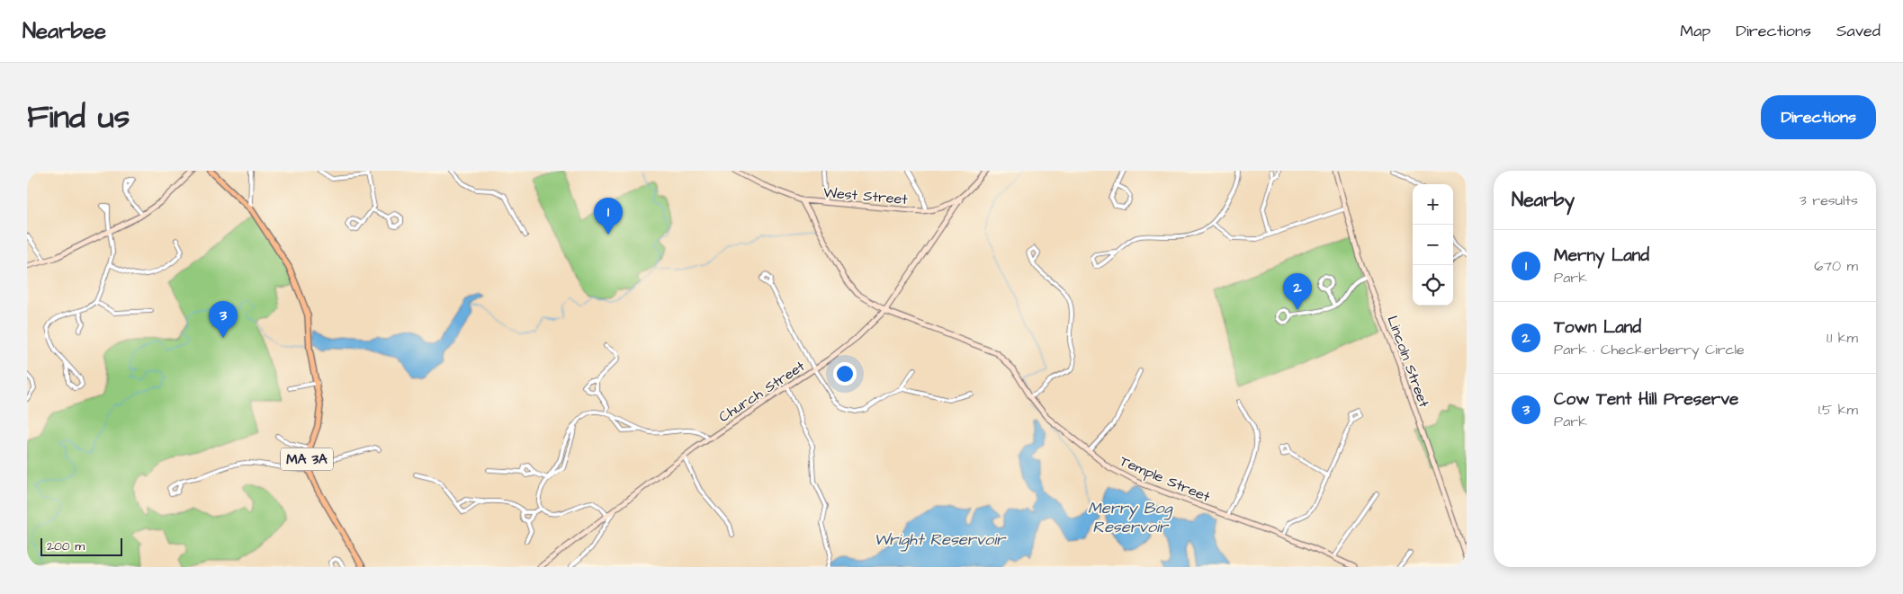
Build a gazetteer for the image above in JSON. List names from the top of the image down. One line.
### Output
{"streets":{"main road":["West Street","Lincoln Street","Church Street","MA 3A","Temple Street"]},"crossings":[["West Street","Church Street"],["West Street","Temple Street"],["Church Street","Temple Street"]],"water":["Merry Bog Reservoir","Wright Reservoir"],"scale_bar":"200 m","page":{"header":"Nearbee","nav":["Map","Directions","Saved"],"title":"Find us","buttons":"Directions","heading":["Nearby","3 results"],"map_buttons":["+","−"],"pins":["1","2","3"],"list":[{"mark":"1","name":"Merny Land","note":"Park","value":"670 m"},{"mark":"2","name":"Town Land","note":"Park · Checkerberry Circle","value":"1.1 km"},{"mark":"3","name":"Cow Tent Hill Preserve","note":"Park","value":"1.5 km"}],"scale":"200 m"}}
